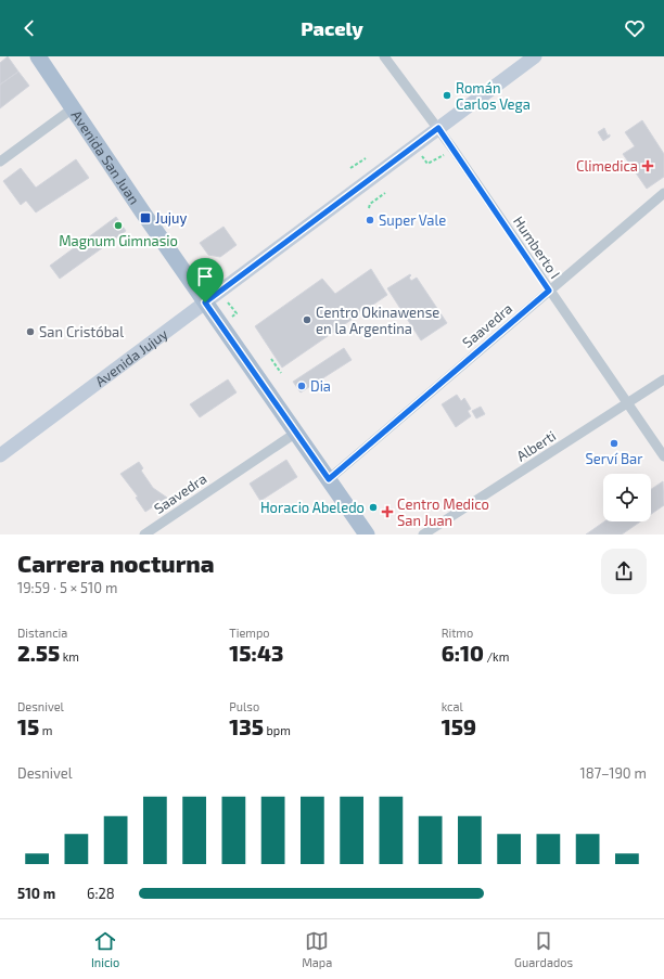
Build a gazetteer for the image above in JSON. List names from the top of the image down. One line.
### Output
{"streets":{"main road":["Avenida San Juan","Avenida Jujuy"],"street":["Humberto I","Saavedra","Alberti"]},"crossings":[["Avenida San Juan","Saavedra"],["Avenida San Juan","Avenida Jujuy"],["Humberto I","Saavedra"],["Humberto I","Avenida Jujuy"],["Humberto I","Alberti"]],"places":{"other":["Román Carlos Vega","Super Vale","Magnum Gimnasio","Centro Okinawense en la Argentina","San Cristóbal","Dia","Serví Bar","Horacio Abeledo"],"health":["Climedica","Centro Medico San Juan"],"transit":["Jujuy"]},"page":{"header":"Pacely","heading":["Carrera nocturna","19:59 · 5 × 510 m"],"stats":[["Distancia","2.55 km"],["Tiempo","15:43"],["Ritmo","6:10 /km"],["Desnivel","15 m"],["Pulso","135 bpm"],["kcal","159"]],"chart":["Desnivel","187–190 m"],"list":[{"name":"510 m","note":"6:28"}],"tabs":["Inicio","Mapa","Guardados"]}}
